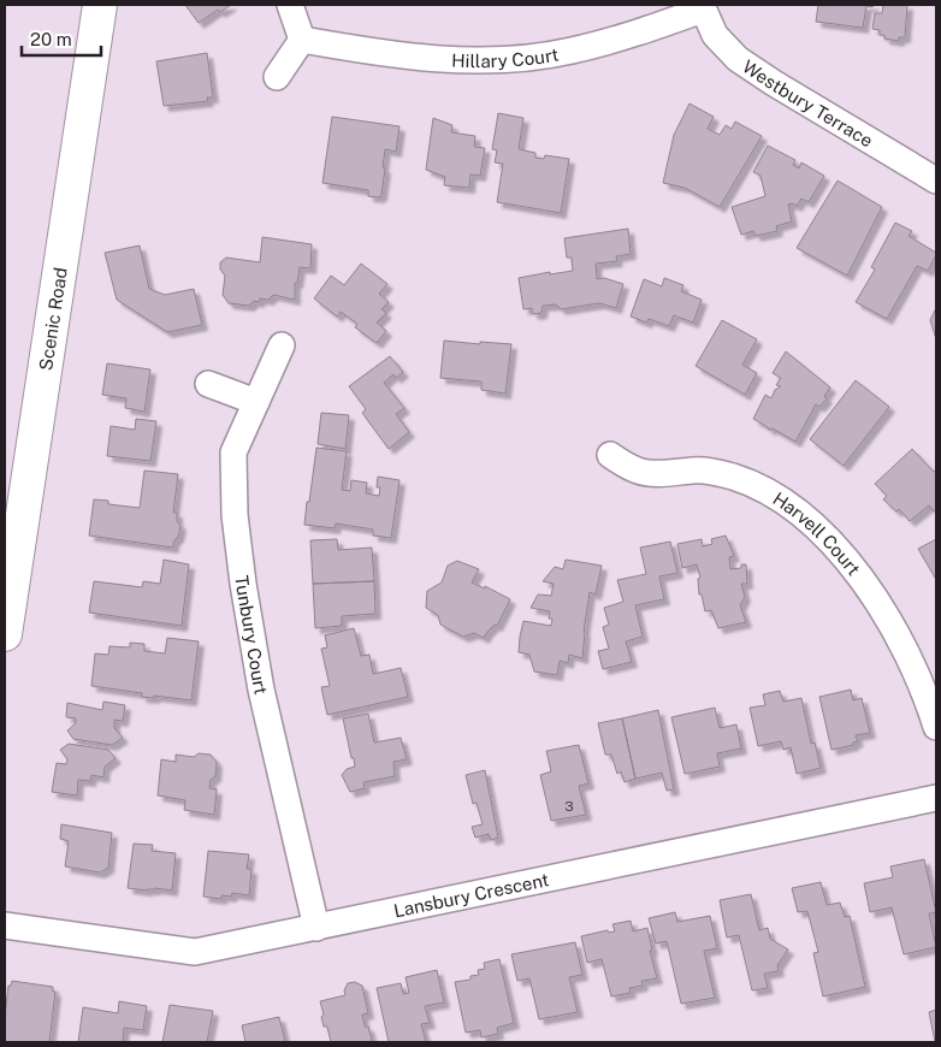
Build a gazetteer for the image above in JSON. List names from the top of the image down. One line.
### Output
{"streets":{"main road":["Scenic Road"],"street":["Hillary Court","Westbury Terrace","Harvell Court","Tunbury Court","Lansbury Crescent"]},"crossings":[["Hillary Court","Westbury Terrace"],["Tunbury Court","Lansbury Crescent"]],"house_numbers":["3"],"scale_bar":"20 m"}
